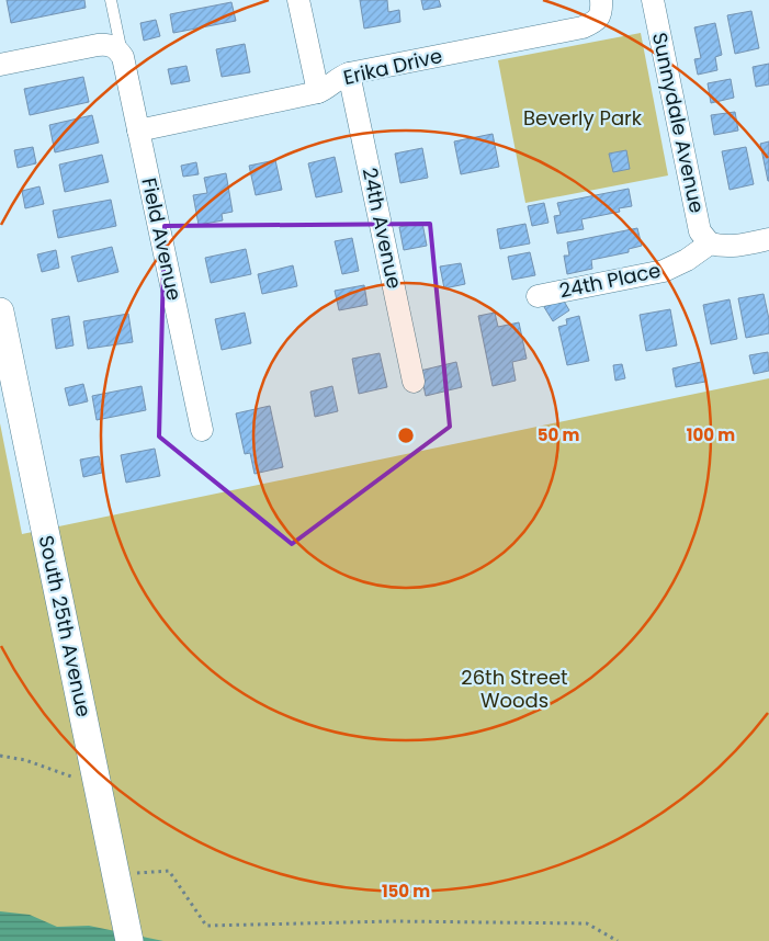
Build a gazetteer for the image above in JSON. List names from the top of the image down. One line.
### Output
{"streets":{"street":["Erika Drive","Sunnydale Avenue","24th Avenue","Field Avenue","24th Place","South 25th Avenue"]},"crossings":[["Erika Drive","24th Avenue"],["Erika Drive","Field Avenue"],["Sunnydale Avenue","24th Place"]],"parks":["Beverly Park","26th Street Woods"],"rings":["50 m","100 m","150 m"]}
